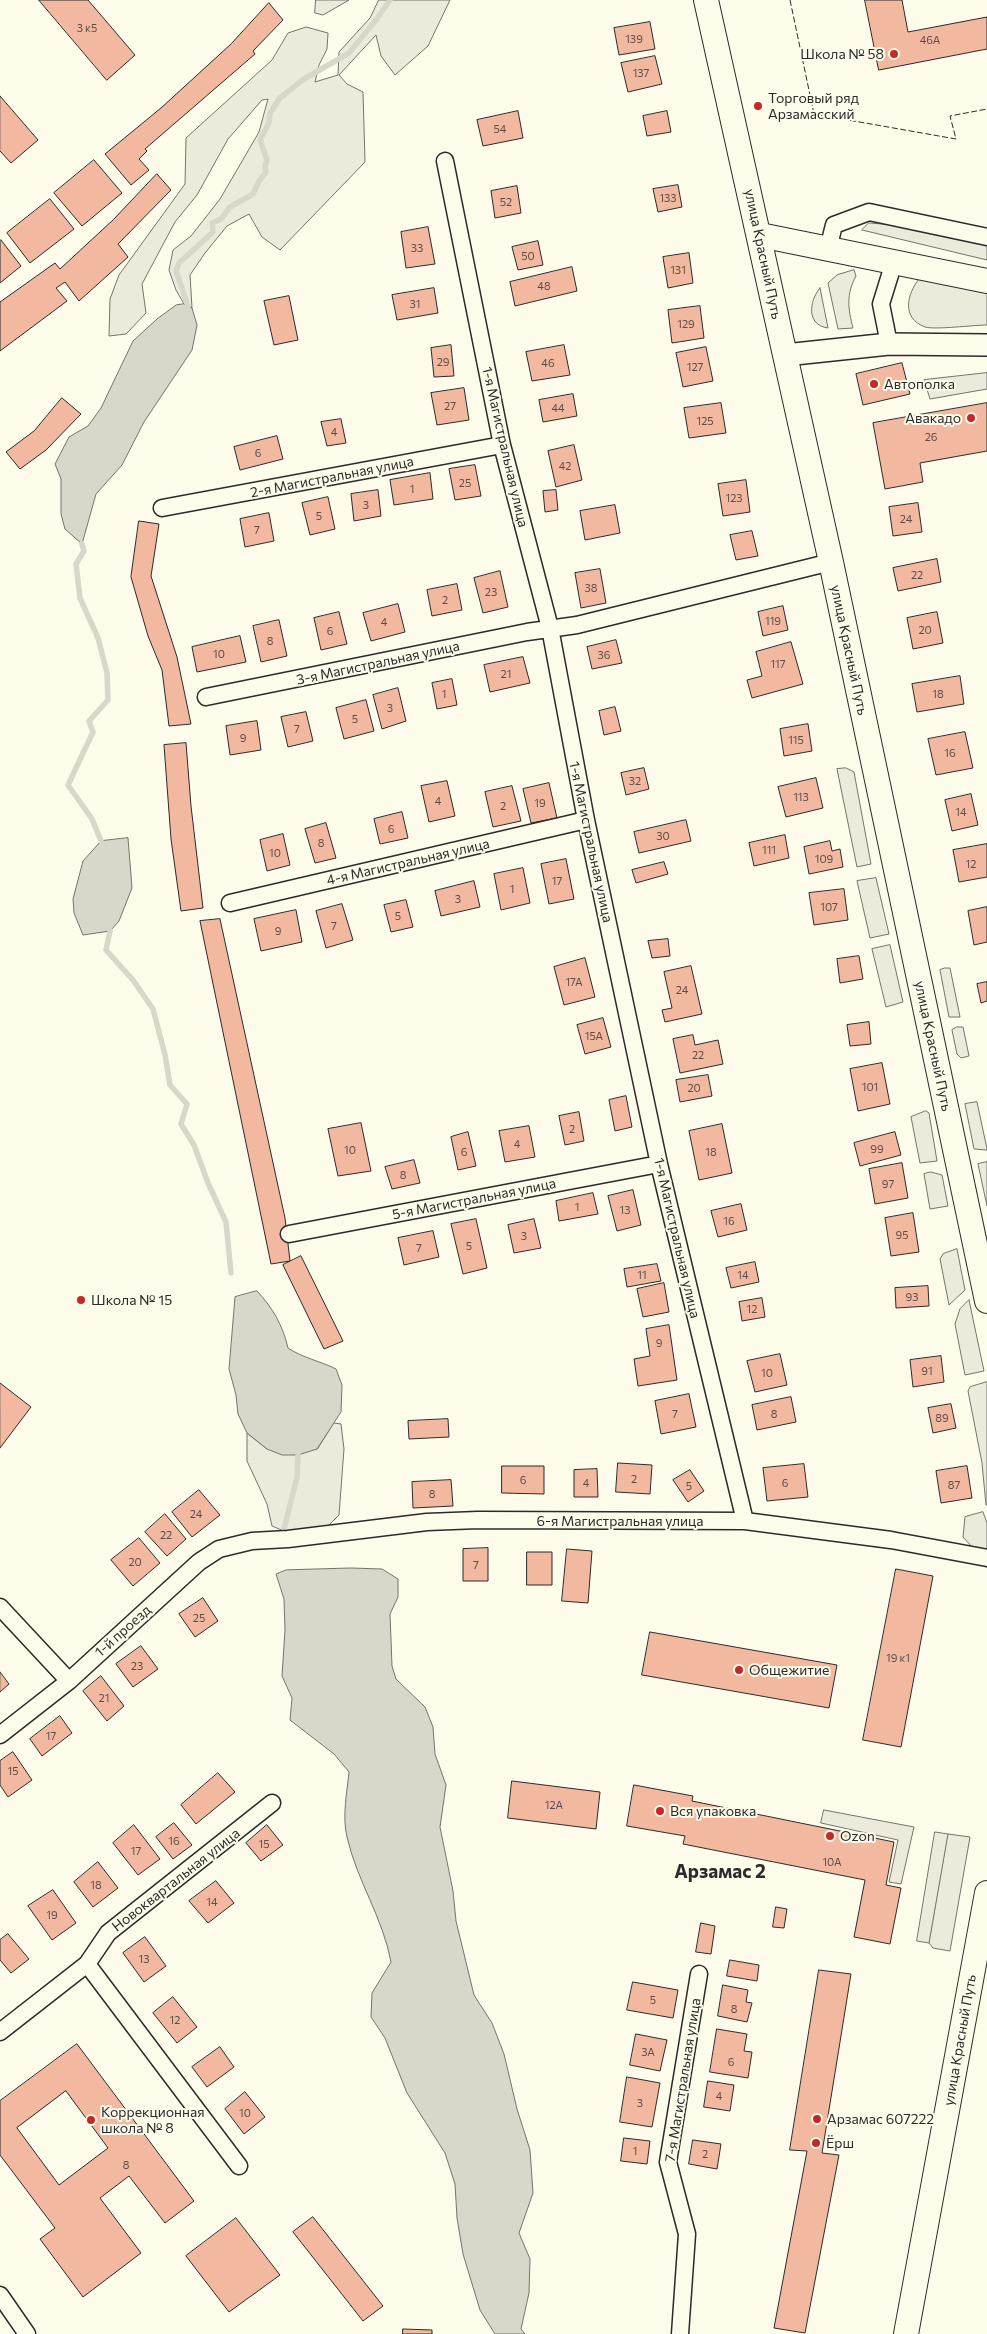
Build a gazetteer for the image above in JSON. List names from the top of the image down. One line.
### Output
{"streets":{"main road":["улица Красный Путь"],"street":["1-я Магистральная улица","2-я Магистральная улица","3-я Магистральная улица","4-я Магистральная улица","5-я Магистральная улица","6-я Магистральная улица","1-й проезд","Новоквартальная улица","7-я Магистральная улица"]},"crossings":[["улица Красный Путь","3-я Магистральная улица"],["1-я Магистральная улица","2-я Магистральная улица"],["1-я Магистральная улица","3-я Магистральная улица"],["1-я Магистральная улица","4-я Магистральная улица"],["1-я Магистральная улица","5-я Магистральная улица"],["1-я Магистральная улица","6-я Магистральная улица"],["6-я Магистральная улица","1-й проезд"]],"districts":["Арзамас 2"],"places":["Школа № 58","Торговый ряд Арзамасский","Автополка","Авакадо","Школа № 15","Общежитие","Вся упаковка","Ozon","Арзамас 607222","Коррекционная школа № 8","Ёрш"],"house_numbers":["3 к5","139","46А","137","54","133","52","33","50","131","48","31","129","29","46","127","27","44","125","4","26","6","42","25","1","123","3","5","24","7","22","38","23","2","119","4","20","6","8","10","36","117","21","1","18","3","5","7","9","115","16","32","113","4","19","2","14","6","30","8","111","10","109","12","17","1","3","107","5","7","9","17А","24","15А","22","101","20","2","4","99","10","6","18","8","97","1","13","16","95","3","5","7","11","14","93","12","9","91","10","7","8","89","2","6","4","6","87","5","8","24","22","20","7","25","19 к1","23","21","17","15","12А","16","15","17","10А","18","14","19","13","5","8","12","3А","6","4","3","10","1","2","8"]}
